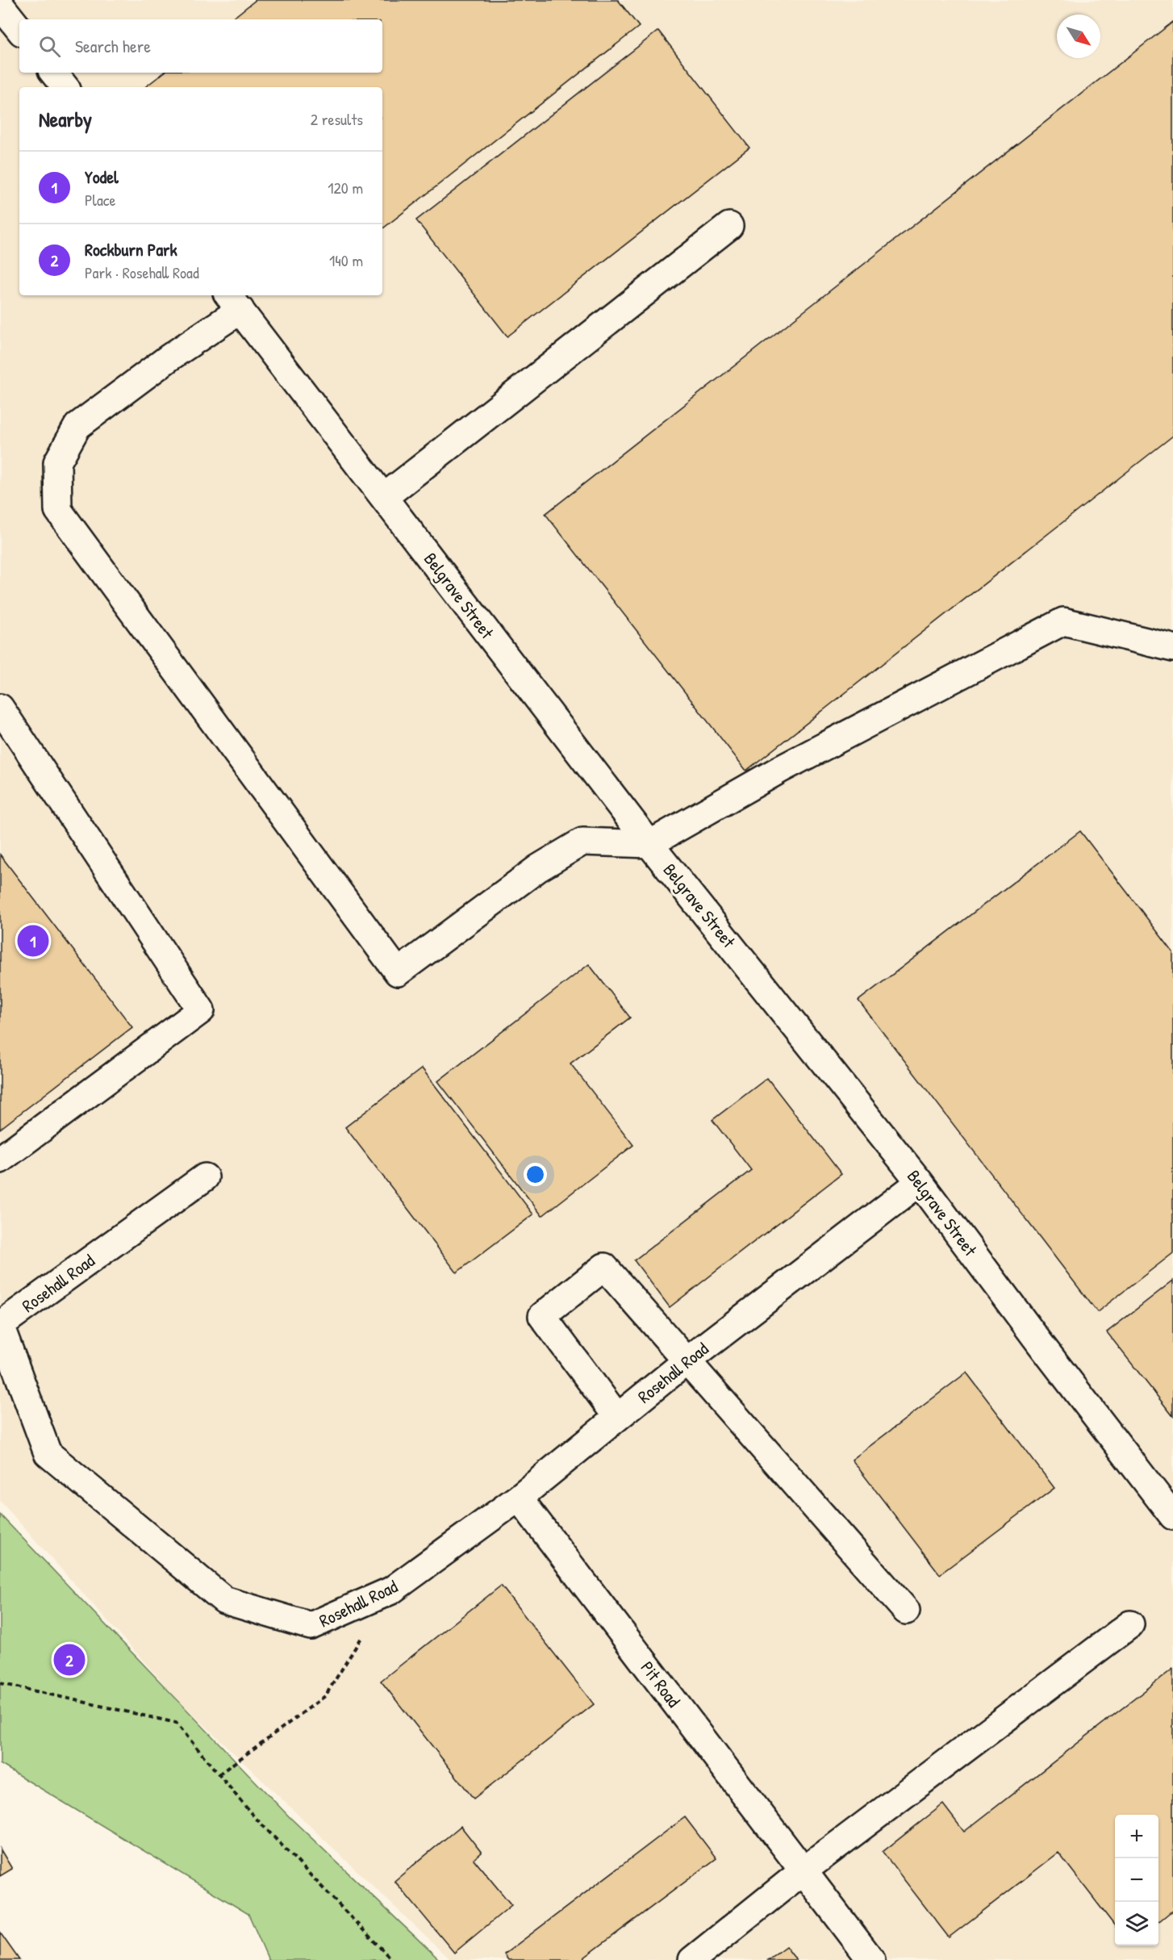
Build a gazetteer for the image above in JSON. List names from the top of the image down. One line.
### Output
{"streets":{"street":["Belgrave Street","Rosehall Road","Pit Road"]},"crossings":[["Belgrave Street","Rosehall Road"],["Rosehall Road","Pit Road"]],"north":"bottom right","page":{"search":"Search here","heading":["Nearby","2 results"],"list":[{"mark":"1","name":"Yodel","note":"Place","value":"120 m"},{"mark":"2","name":"Rockburn Park","note":"Park · Rosehall Road","value":"140 m"}],"pins":["1","2"],"map_buttons":["+","−"]}}
